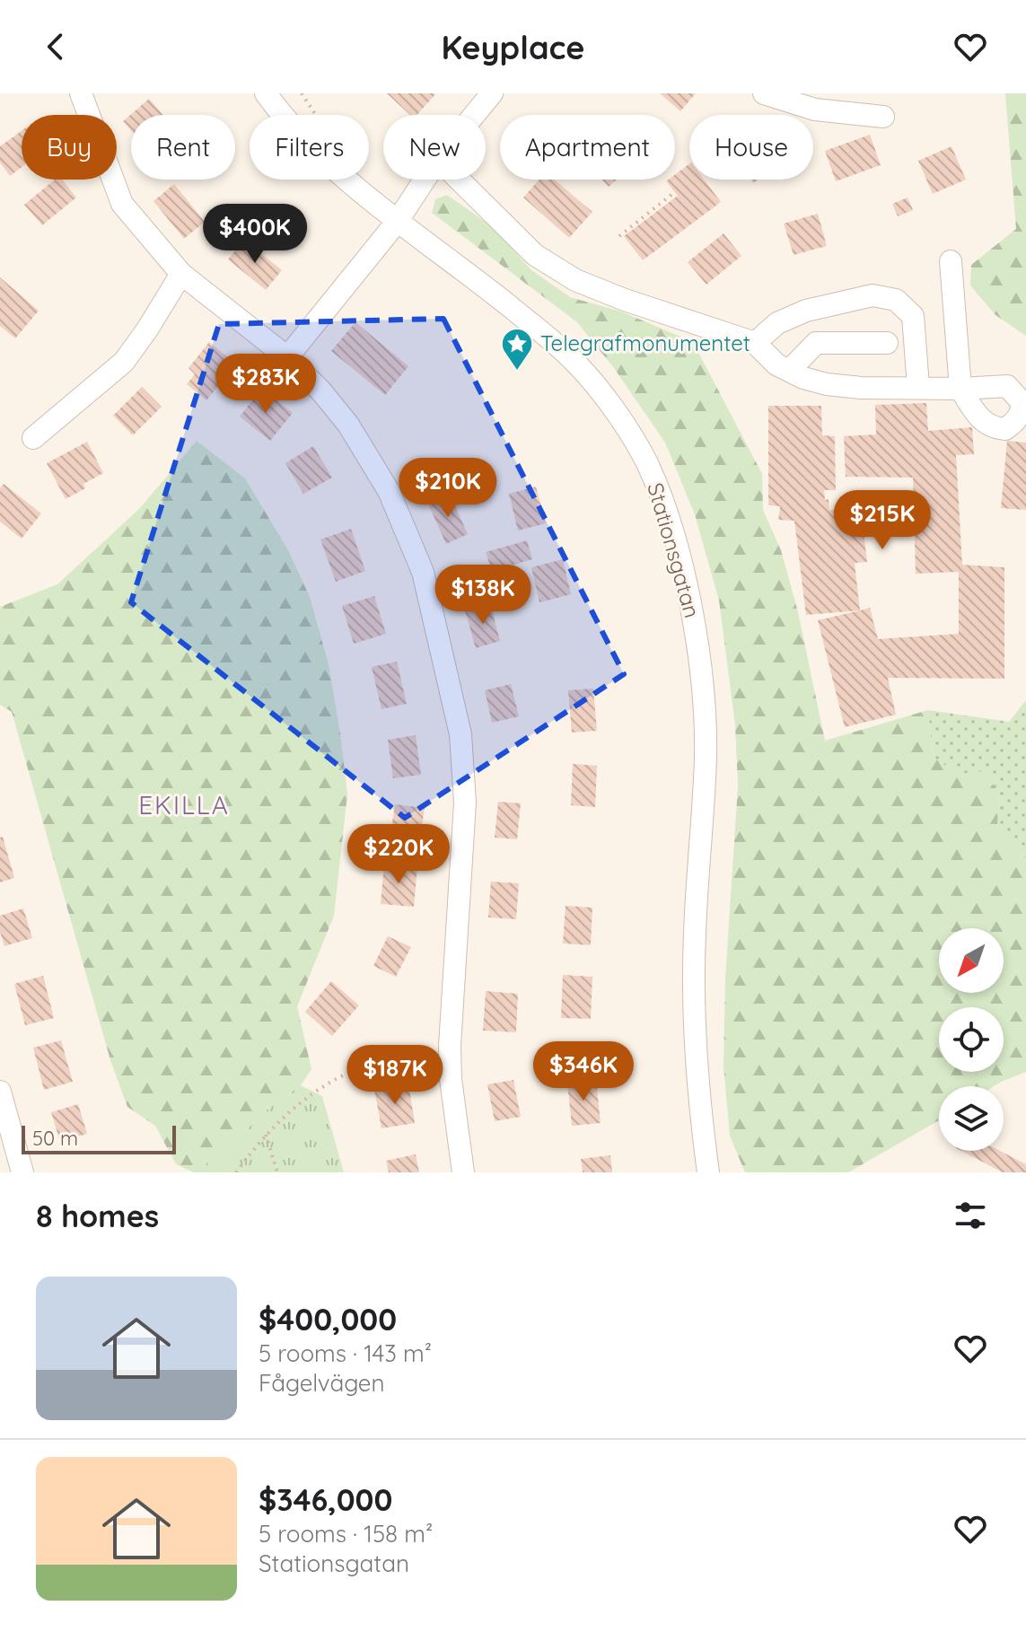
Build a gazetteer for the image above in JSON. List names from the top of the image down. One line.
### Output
{"streets":{"street":["Stationsgatan"]},"districts":["EKILLA"],"places":{"place":["Telegrafmonumentet"]},"scale_bar":"50 m","north":"bottom left","page":{"header":"Keyplace","chip":["Buy","Rent","Filters","New","Apartment","House"],"price":["$400K","$283K","$210K","$215K","$138K","$220K","$346K","$187K"],"scale":"50 m","heading":"8 homes","list":[{"name":"$400,000","note":"5 rooms · 143 m² · Fågelvägen"},{"name":"$346,000","note":"5 rooms · 158 m² · Stationsgatan"}]}}
